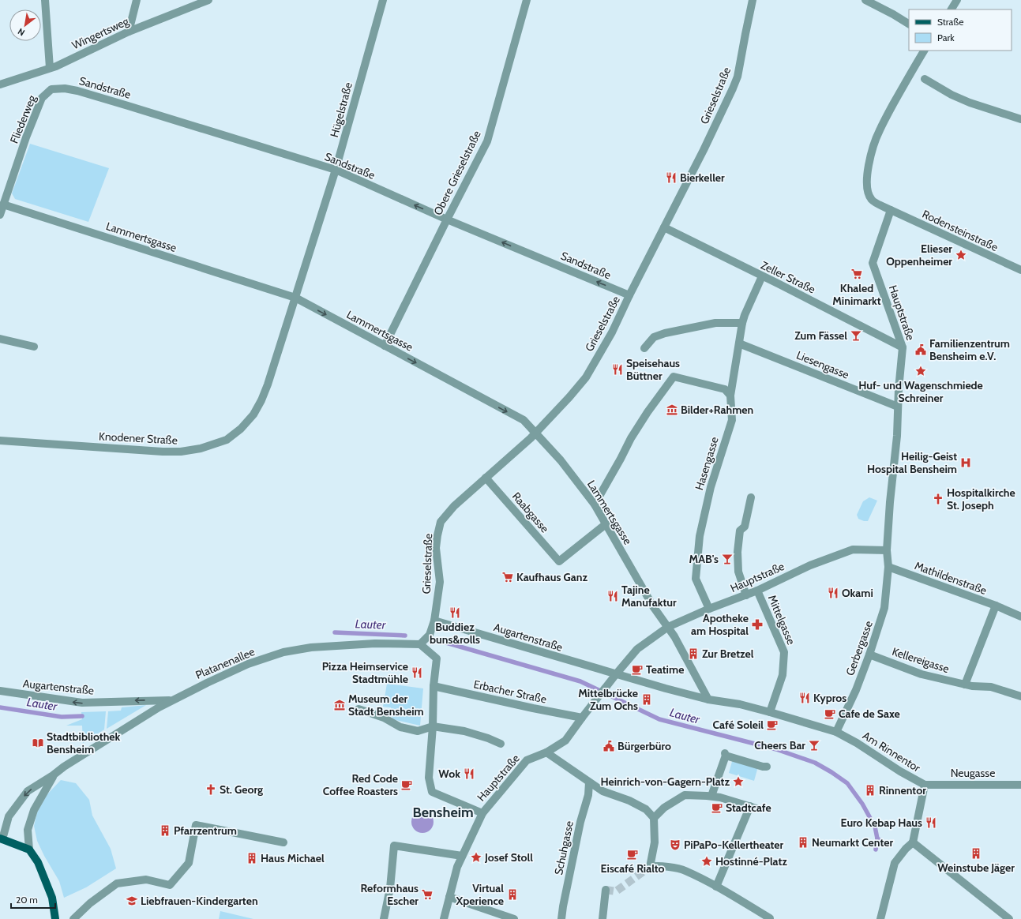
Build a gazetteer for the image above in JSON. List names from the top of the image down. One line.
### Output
{"streets":{"street":["Wingertsweg","Sandstraße","Grieselstraße","Hügelstraße","Fliederweg","Obere Grieselstraße","Rodensteinstraße","Lammertsgasse","Zeller Straße","Hauptstraße","Liesengasse","Knodener Straße","Hasengasse","Raabgasse","Mathildenstraße","Mittelgasse","Augartenstraße","Gerbergasse","Kellereigasse","Platanenallee","Erbacher Straße","Am Rinnentor","Neugasse","Schuhgasse"]},"crossings":[["Sandstraße","Grieselstraße"],["Sandstraße","Hügelstraße"],["Sandstraße","Fliederweg"],["Sandstraße","Obere Grieselstraße"],["Grieselstraße","Lammertsgasse"],["Grieselstraße","Zeller Straße"],["Grieselstraße","Raabgasse"],["Grieselstraße","Augartenstraße"],["Hügelstraße","Lammertsgasse"],["Hügelstraße","Knodener Straße"],["Fliederweg","Lammertsgasse"],["Obere Grieselstraße","Lammertsgasse"],["Rodensteinstraße","Hauptstraße"],["Lammertsgasse","Hauptstraße"],["Lammertsgasse","Knodener Straße"],["Lammertsgasse","Raabgasse"],["Zeller Straße","Hauptstraße"],["Zeller Straße","Hasengasse"],["Hauptstraße","Liesengasse"],["Hauptstraße","Hasengasse"],["Hauptstraße","Mittelgasse"],["Hauptstraße","Augartenstraße"],["Hauptstraße","Erbacher Straße"],["Hauptstraße","Am Rinnentor"],["Liesengasse","Hasengasse"],["Mathildenstraße","Gerbergasse"],["Mittelgasse","Am Rinnentor"],["Augartenstraße","Platanenallee"],["Augartenstraße","Am Rinnentor"],["Gerbergasse","Kellereigasse"],["Gerbergasse","Am Rinnentor"],["Am Rinnentor","Neugasse"]],"one_way":["Sandstraße","Augartenstraße"],"districts":["Bensheim"],"water":["Lauter"],"places":{"restaurant":["Bierkeller","Speisehaus Büttner","Okami","Tajine Manufaktur","Buddiez buns&rolls","Pizza Heimservice Stadtmühle","Kypros","Wok","Euro Kebap Haus"],"place":["Elieser Oppenheimer","Huf- und Wagenschmiede Schreiner","Heinrich-von-Gagern-Platz","Josef Stoll","Hostinné-Platz"],"supermarket":["Khaled Minimarkt","Kaufhaus Ganz","Reformhaus Escher"],"bar":["Zum Fässel","MAB's","Cheers Bar"],"public building":["Familienzentrum Bensheim e.V.","Bürgerbüro"],"museum":["Bilder+Rahmen","Museum der Stadt Bensheim"],"hospital":["Heilig-Geist Hospital Bensheim"],"church":["Hospitalkirche St. Joseph","St. Georg"],"pharmacy":["Apotheke am Hospital"],"building":["Zur Bretzel","Mittelbrücke Zum Ochs","Rinnentor","Pfarrzentrum","Neumarkt Center","Weinstube Jäger","Haus Michael","Virtual Xperience"],"cafe":["Teatime","Cafe de Saxe","Café Soleil","Red Code Coffee Roasters","Stadtcafe","Eiscafé Rialto"],"library":["Stadtbibliothek Bensheim"],"theatre":["PiPaPo-Kellertheater"],"school or university":["Liebfrauen-Kindergarten"]},"legend":["Straße","Park"],"scale_bar":"20 m","north":"bottom left"}
